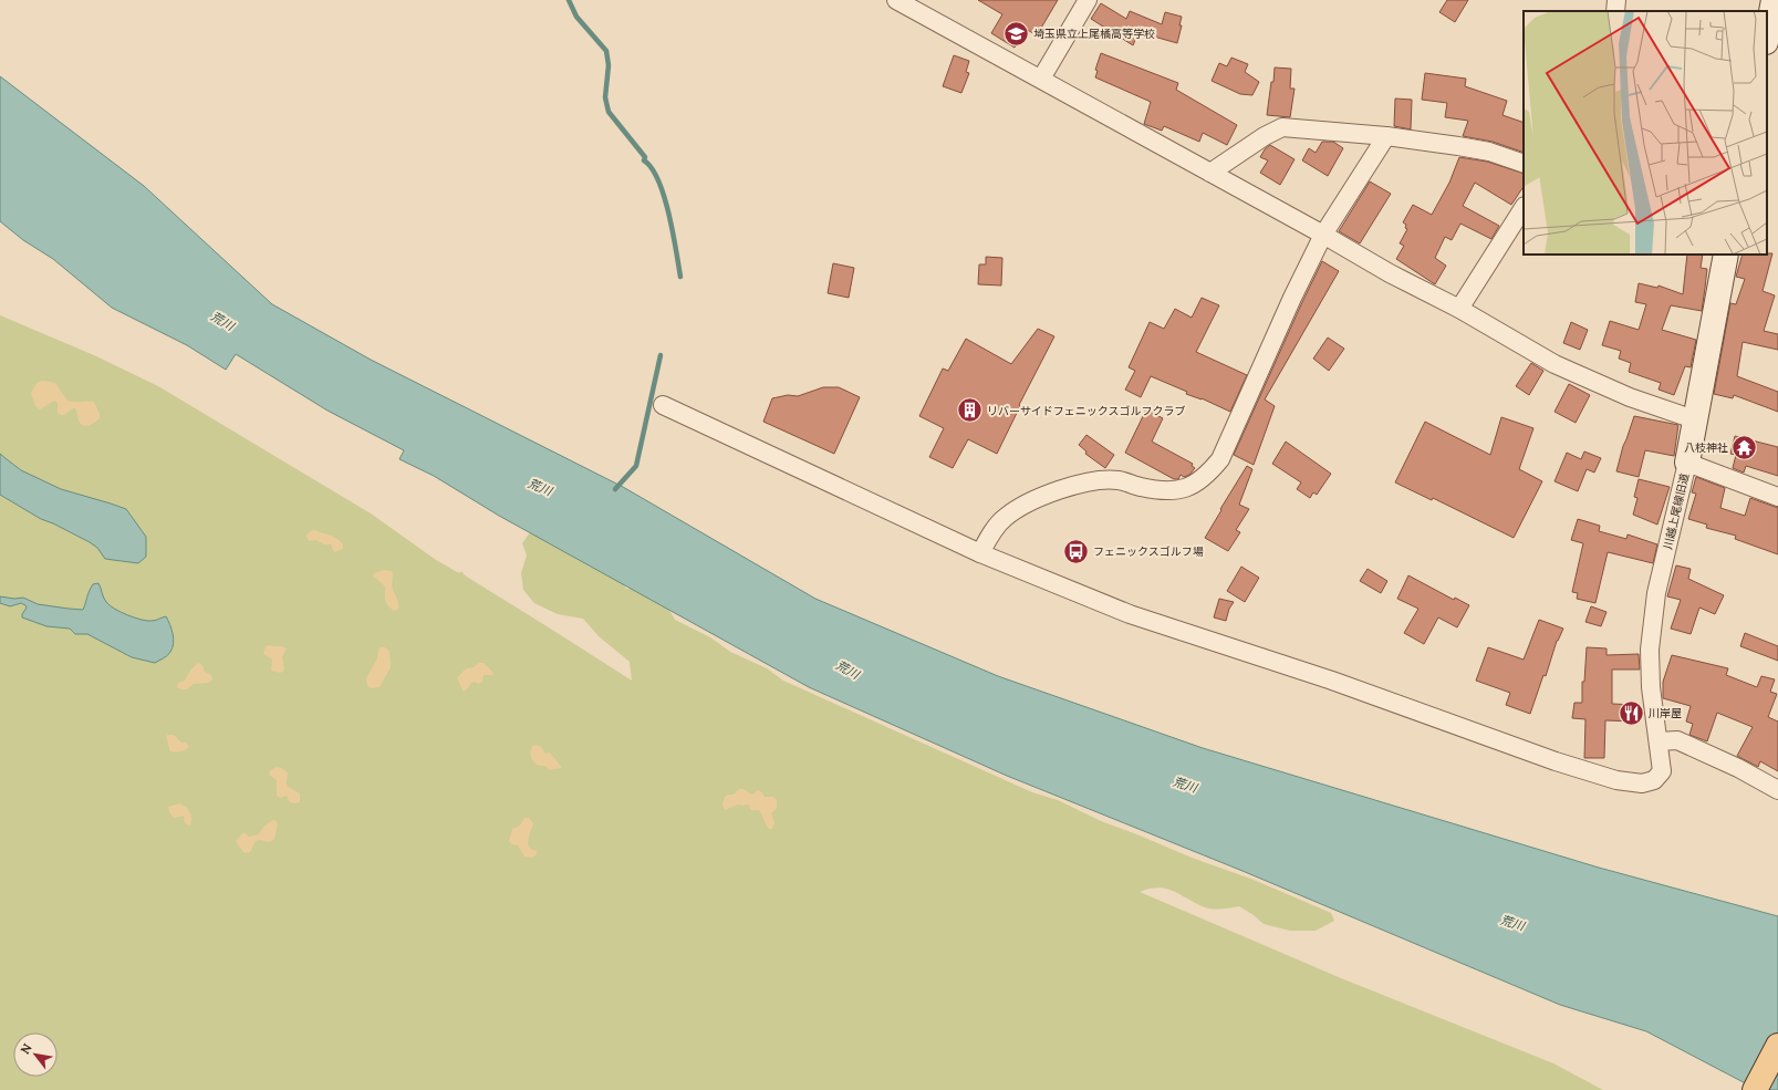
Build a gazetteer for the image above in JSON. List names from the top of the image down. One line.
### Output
{"streets":{"street":["川越上尾線旧道"]},"water":["荒川"],"places":{"school or university":["埼玉県立上尾橘高等学校"],"building":["リバーサイドフェニックスゴルフクラブ"],"temple":["八枝神社"],"bus stop":["フェニックスゴルフ場"],"restaurant":["川岸屋"]},"north":"top left"}
